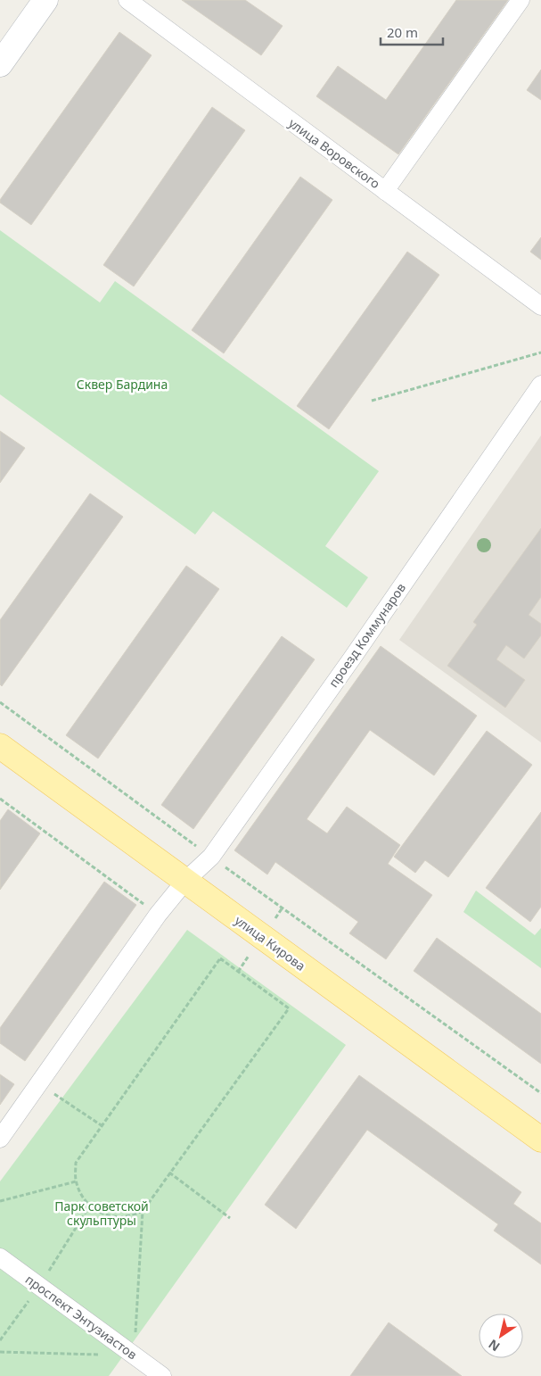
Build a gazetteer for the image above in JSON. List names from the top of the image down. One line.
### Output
{"streets":{"main road":["улица Кирова"],"street":["улица Воровского","проезд Коммунаров","проспект Энтузиастов"]},"crossings":[["проезд Коммунаров","улица Кирова"]],"parks":["Сквер Бардина","Парк советской скульптуры"],"scale_bar":"20 m","north":"bottom left"}
